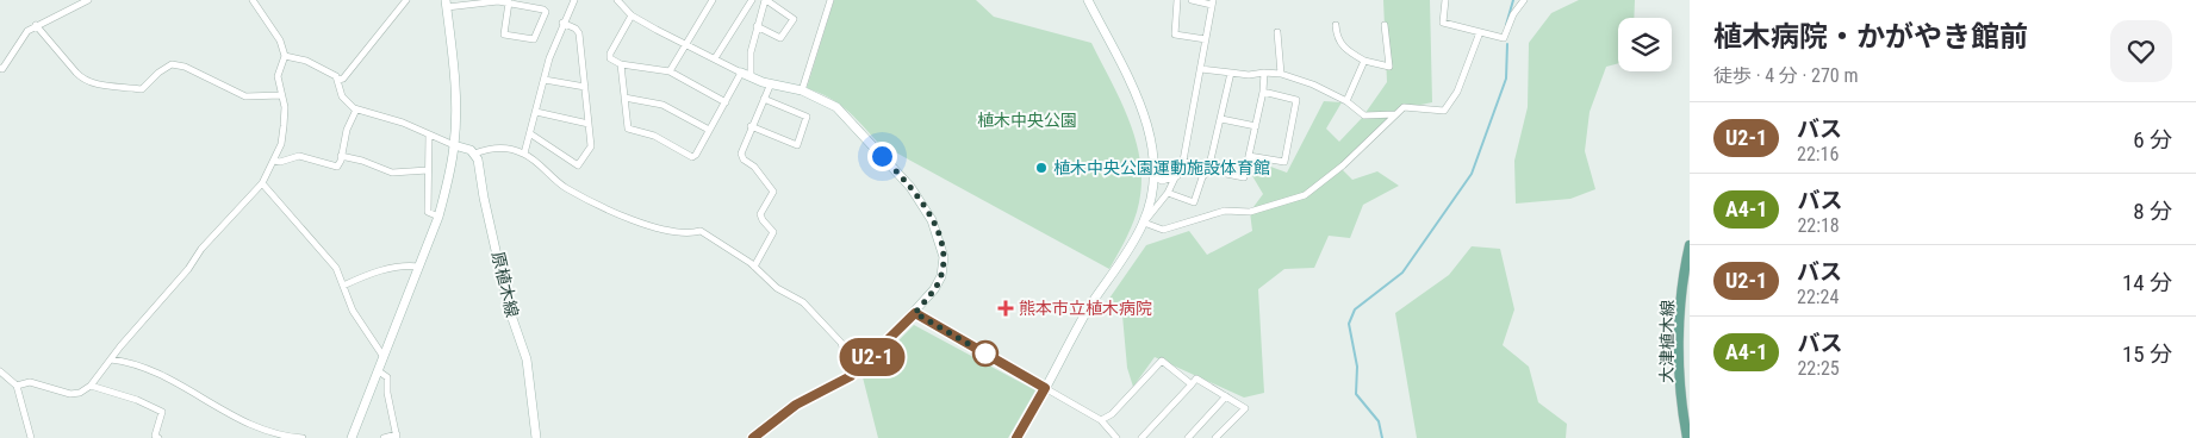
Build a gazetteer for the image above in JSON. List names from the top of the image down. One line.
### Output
{"streets":{"main road":["大津植木線"],"street":["原植木線"]},"parks":["植木中央公園"],"places":{"other":["植木中央公園運動施設体育館"],"health":["熊本市立植木病院"]},"lines":["bus line U2-1"],"page":{"on_map":"U2-1","heading":["植木病院・かがやき館前","徒歩 · 4 分 · 270 m"],"list":[{"mark":"U2-1","name":"バス","note":"22:16","value":"6 分"},{"mark":"A4-1","name":"バス","note":"22:18","value":"8 分"},{"mark":"U2-1","name":"バス","note":"22:24","value":"14 分"},{"mark":"A4-1","name":"バス","note":"22:25","value":"15 分"}]}}
